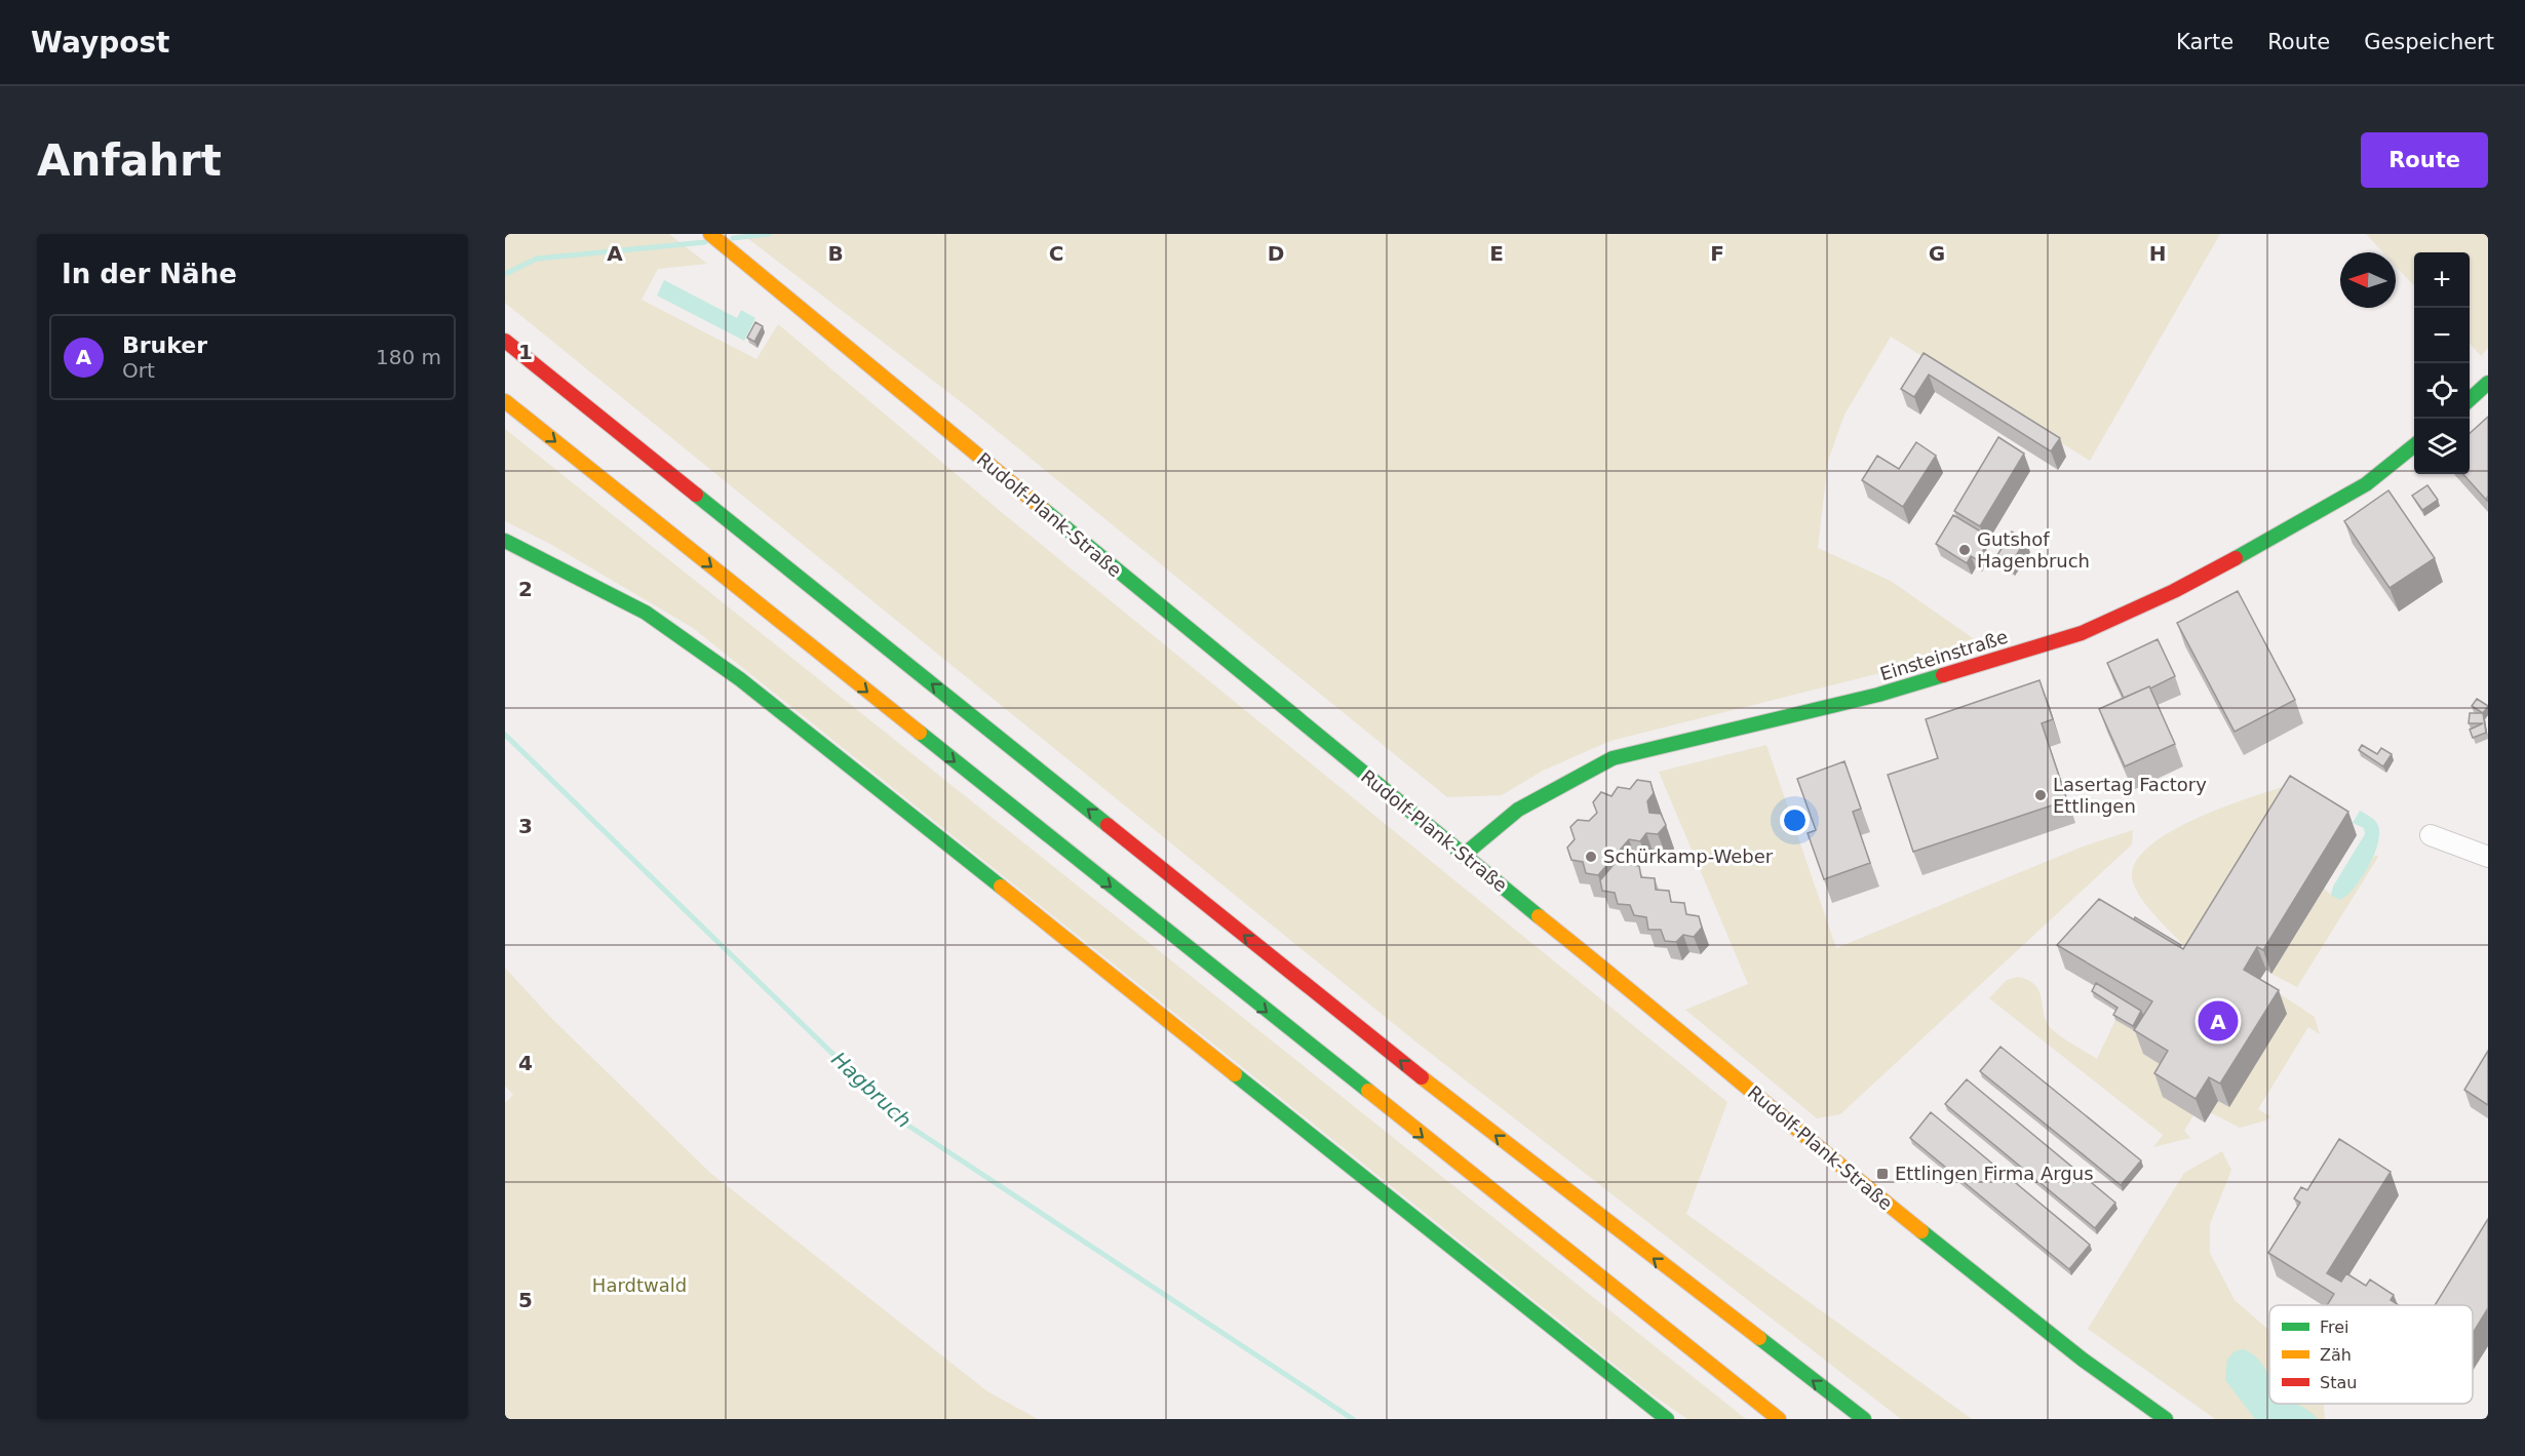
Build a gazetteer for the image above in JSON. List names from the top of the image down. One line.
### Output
{"streets":{"main road":["Rudolf-Plank-Straße","Einsteinstraße"]},"crossings":[["Rudolf-Plank-Straße","Einsteinstraße"]],"water":["Hagbruch"],"parks":["Hardtwald"],"places":{"other":["Gutshof Hagenbruch","Lasertag Factory Ettlingen","Schürkamp-Weber"],"transit":["Ettlingen Firma Argus"]},"legend":["Frei","Zäh","Stau"],"north":"left","page":{"header":"Waypost","nav":["Karte","Route","Gespeichert"],"buttons":"Route","title":"Anfahrt","heading":"In der Nähe","map_buttons":["+","−"],"list":[{"mark":"A","name":"Bruker","note":"Ort","value":"180 m"}],"pins":"A"},"grid":{"columns":["A","B","C","D","E","F","G","H"],"rows":["1","2","3","4","5"]}}
